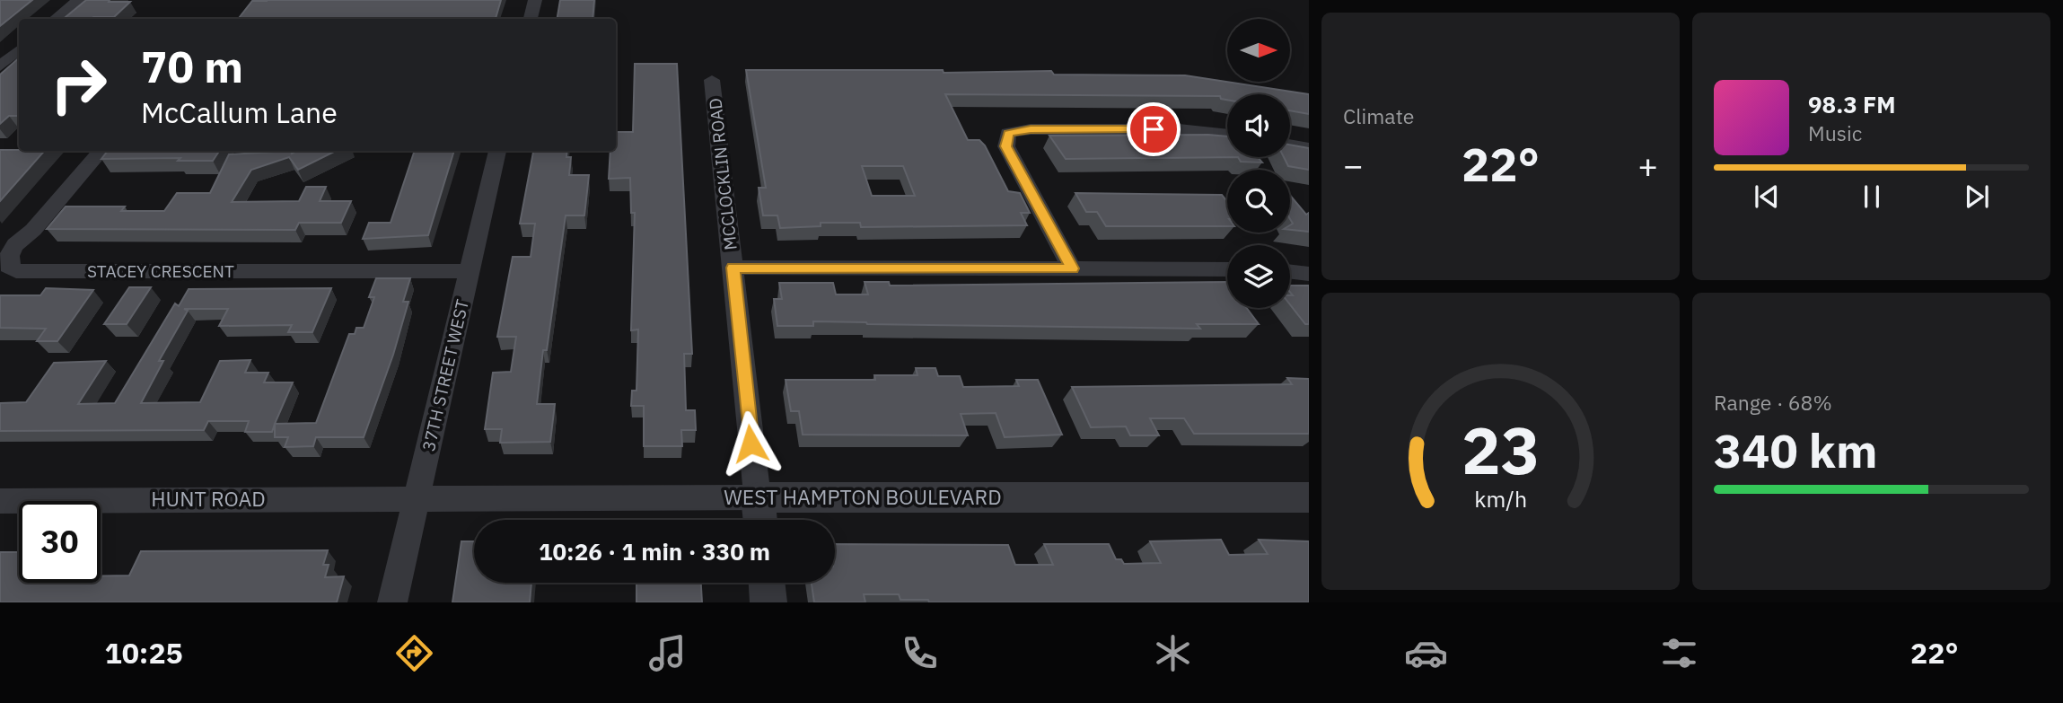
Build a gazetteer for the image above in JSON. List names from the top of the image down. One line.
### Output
{"streets":{"street":["MCCLOCKLIN ROAD","STACEY CRESCENT","37TH STREET WEST","WEST HAMPTON BOULEVARD","HUNT ROAD"]},"crossings":[["MCCLOCKLIN ROAD","WEST HAMPTON BOULEVARD"],["STACEY CRESCENT","37TH STREET WEST"],["37TH STREET WEST","WEST HAMPTON BOULEVARD"],["37TH STREET WEST","HUNT ROAD"],["WEST HAMPTON BOULEVARD","HUNT ROAD"]],"north":"right","page":{"tile":["Climate",["Range · 68%","340 km"]],"turn":["70 m","McCallum Lane"],"song":["98.3 FM","Music"],"heat":["−","22°","+"],"limit":"30","trip":"10:26 · 1 min · 330 m","tabs":["10:25","22°"],"gauge":["23","km/h"]}}
